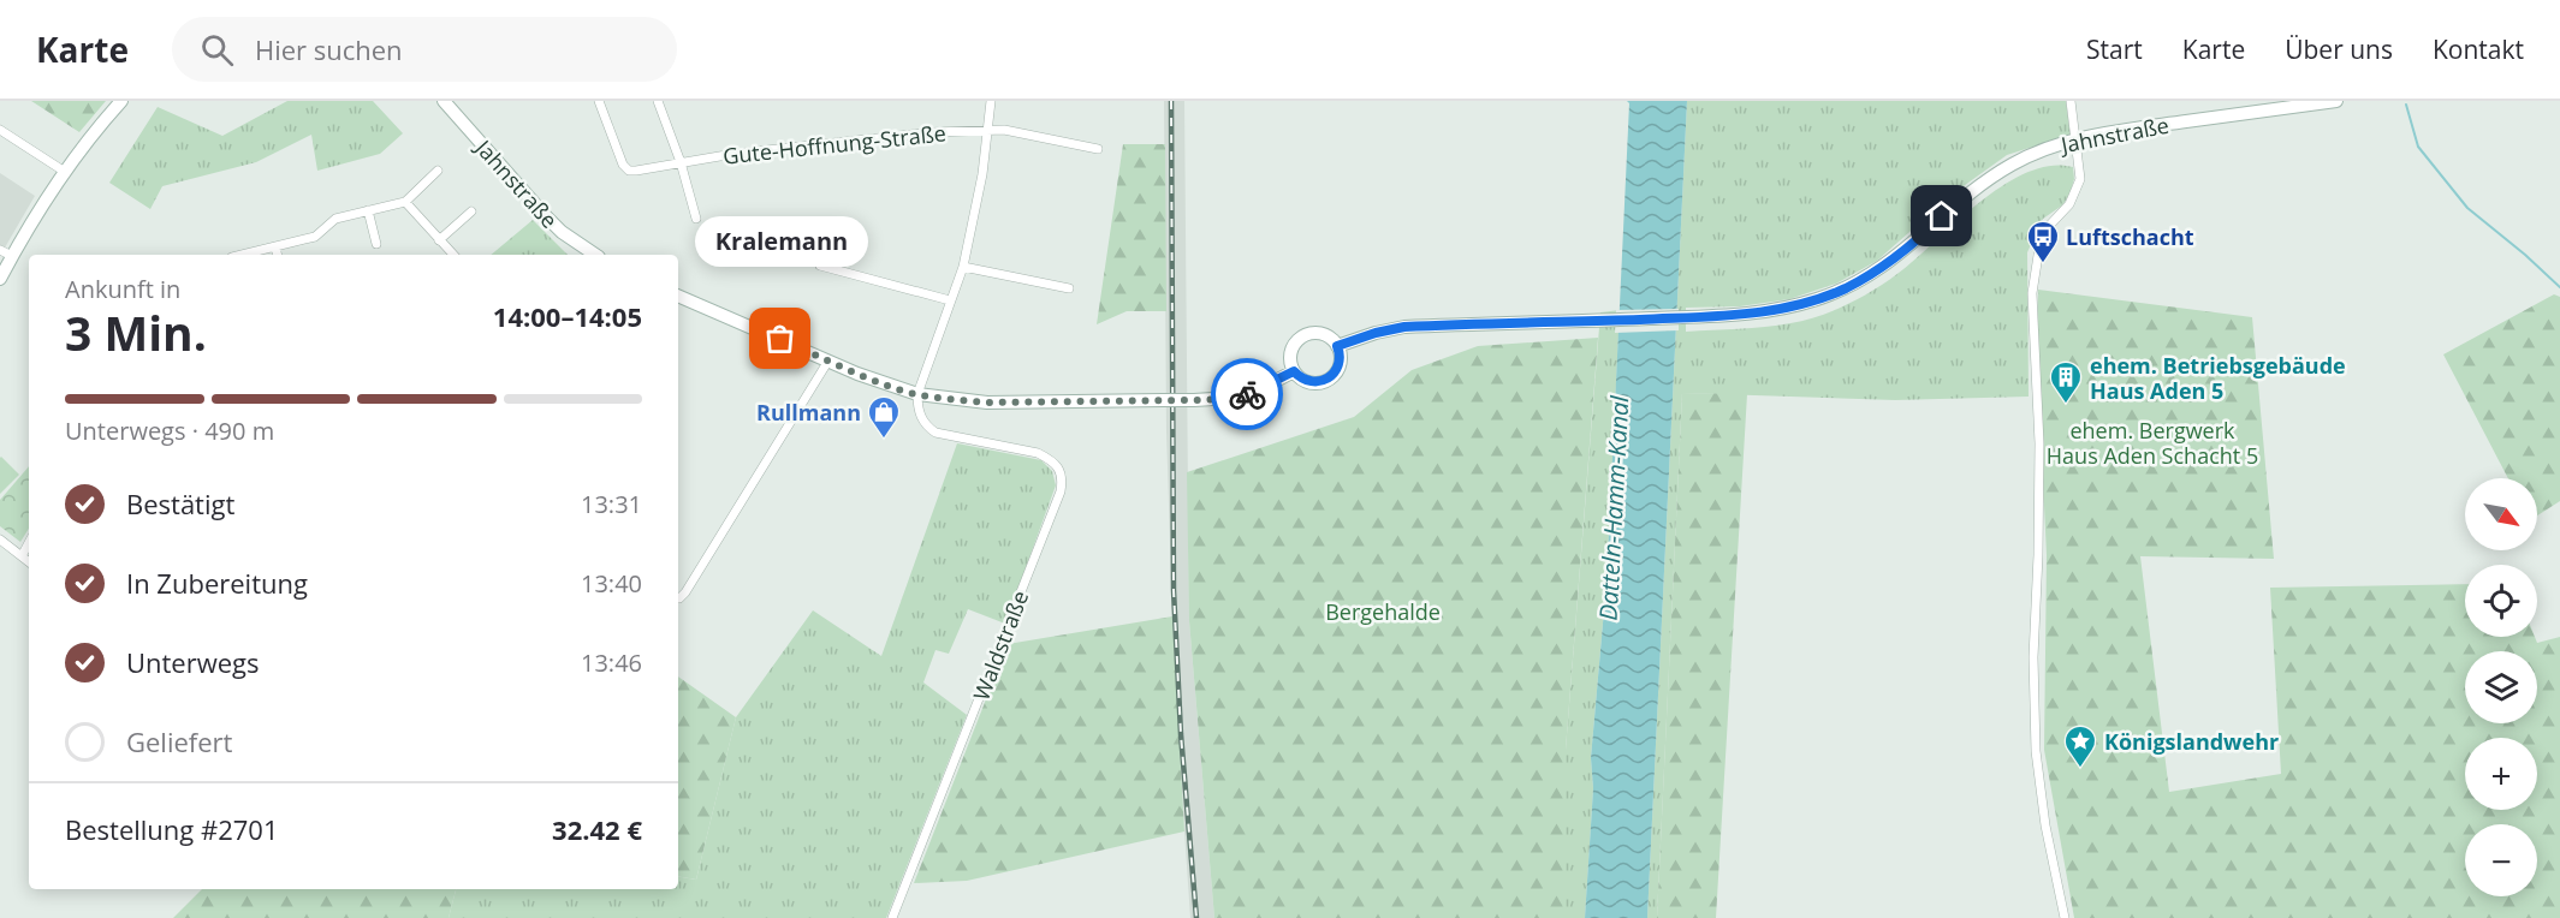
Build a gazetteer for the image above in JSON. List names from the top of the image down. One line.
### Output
{"streets":{"main road":["Jahnstraße"],"street":["Gute-Hoffnung-Straße","Waldstraße"]},"water":["Datteln-Hamm-Kanal"],"parks":["ehem. Bergwerk Haus Aden Schacht 5","Bergehalde"],"places":{"bus stop":["Luftschacht"],"other":["Kralemann"],"building":["ehem. Betriebsgebäude Haus Aden 5"],"shop":["Rullmann"],"place":["Königslandwehr"]},"north":"bottom right","page":{"header":"Karte","search":"Hier suchen","nav":["Start","Karte","Über uns","Kontakt"],"bubble":"Kralemann","heading":["3 Min.","Ankunft in","14:00–14:05"],"panel":["Bestellung #2701","32.42 €"],"bar":"Unterwegs · 490 m","list":[["Bestätigt","13:31"],["In Zubereitung","13:40"],["Unterwegs","13:46"],"Geliefert"],"map_buttons":["+","−"]}}
